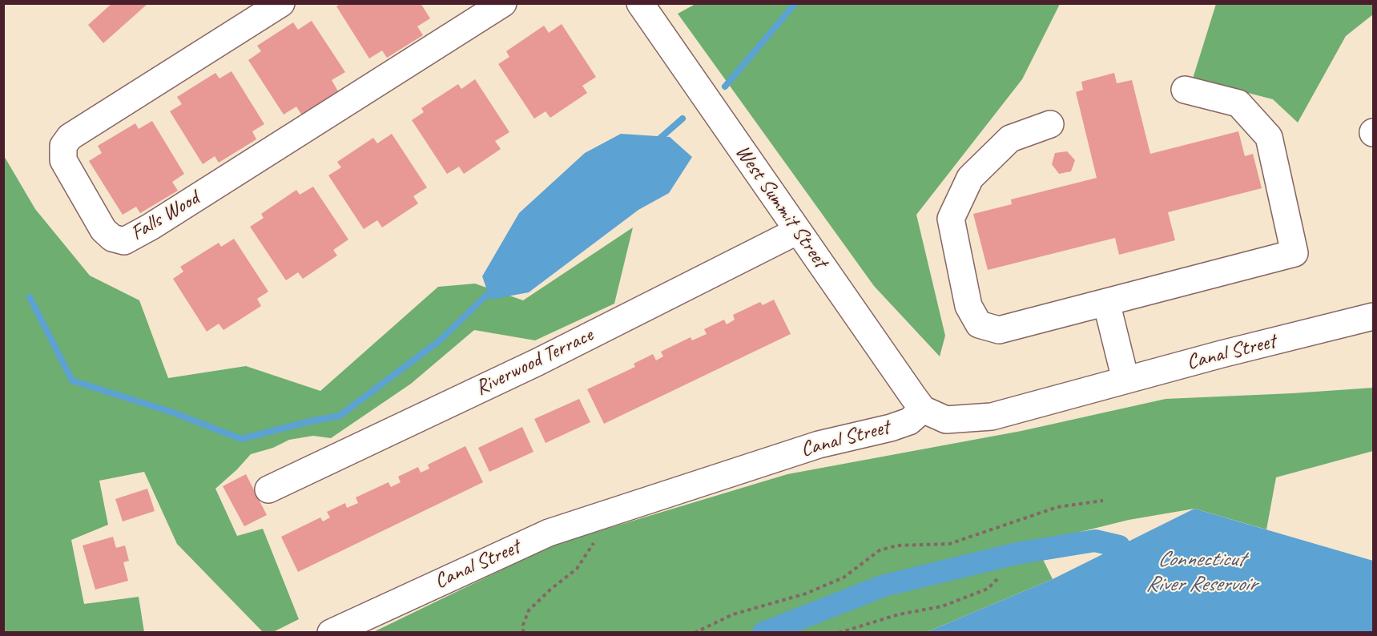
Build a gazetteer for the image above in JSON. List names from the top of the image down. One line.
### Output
{"streets":{"street":["West Summit Street","Falls Wood","Canal Street","Riverwood Terrace"]},"crossings":[["West Summit Street","Canal Street"],["West Summit Street","Riverwood Terrace"]],"water":["Connecticut River Reservoir"]}
